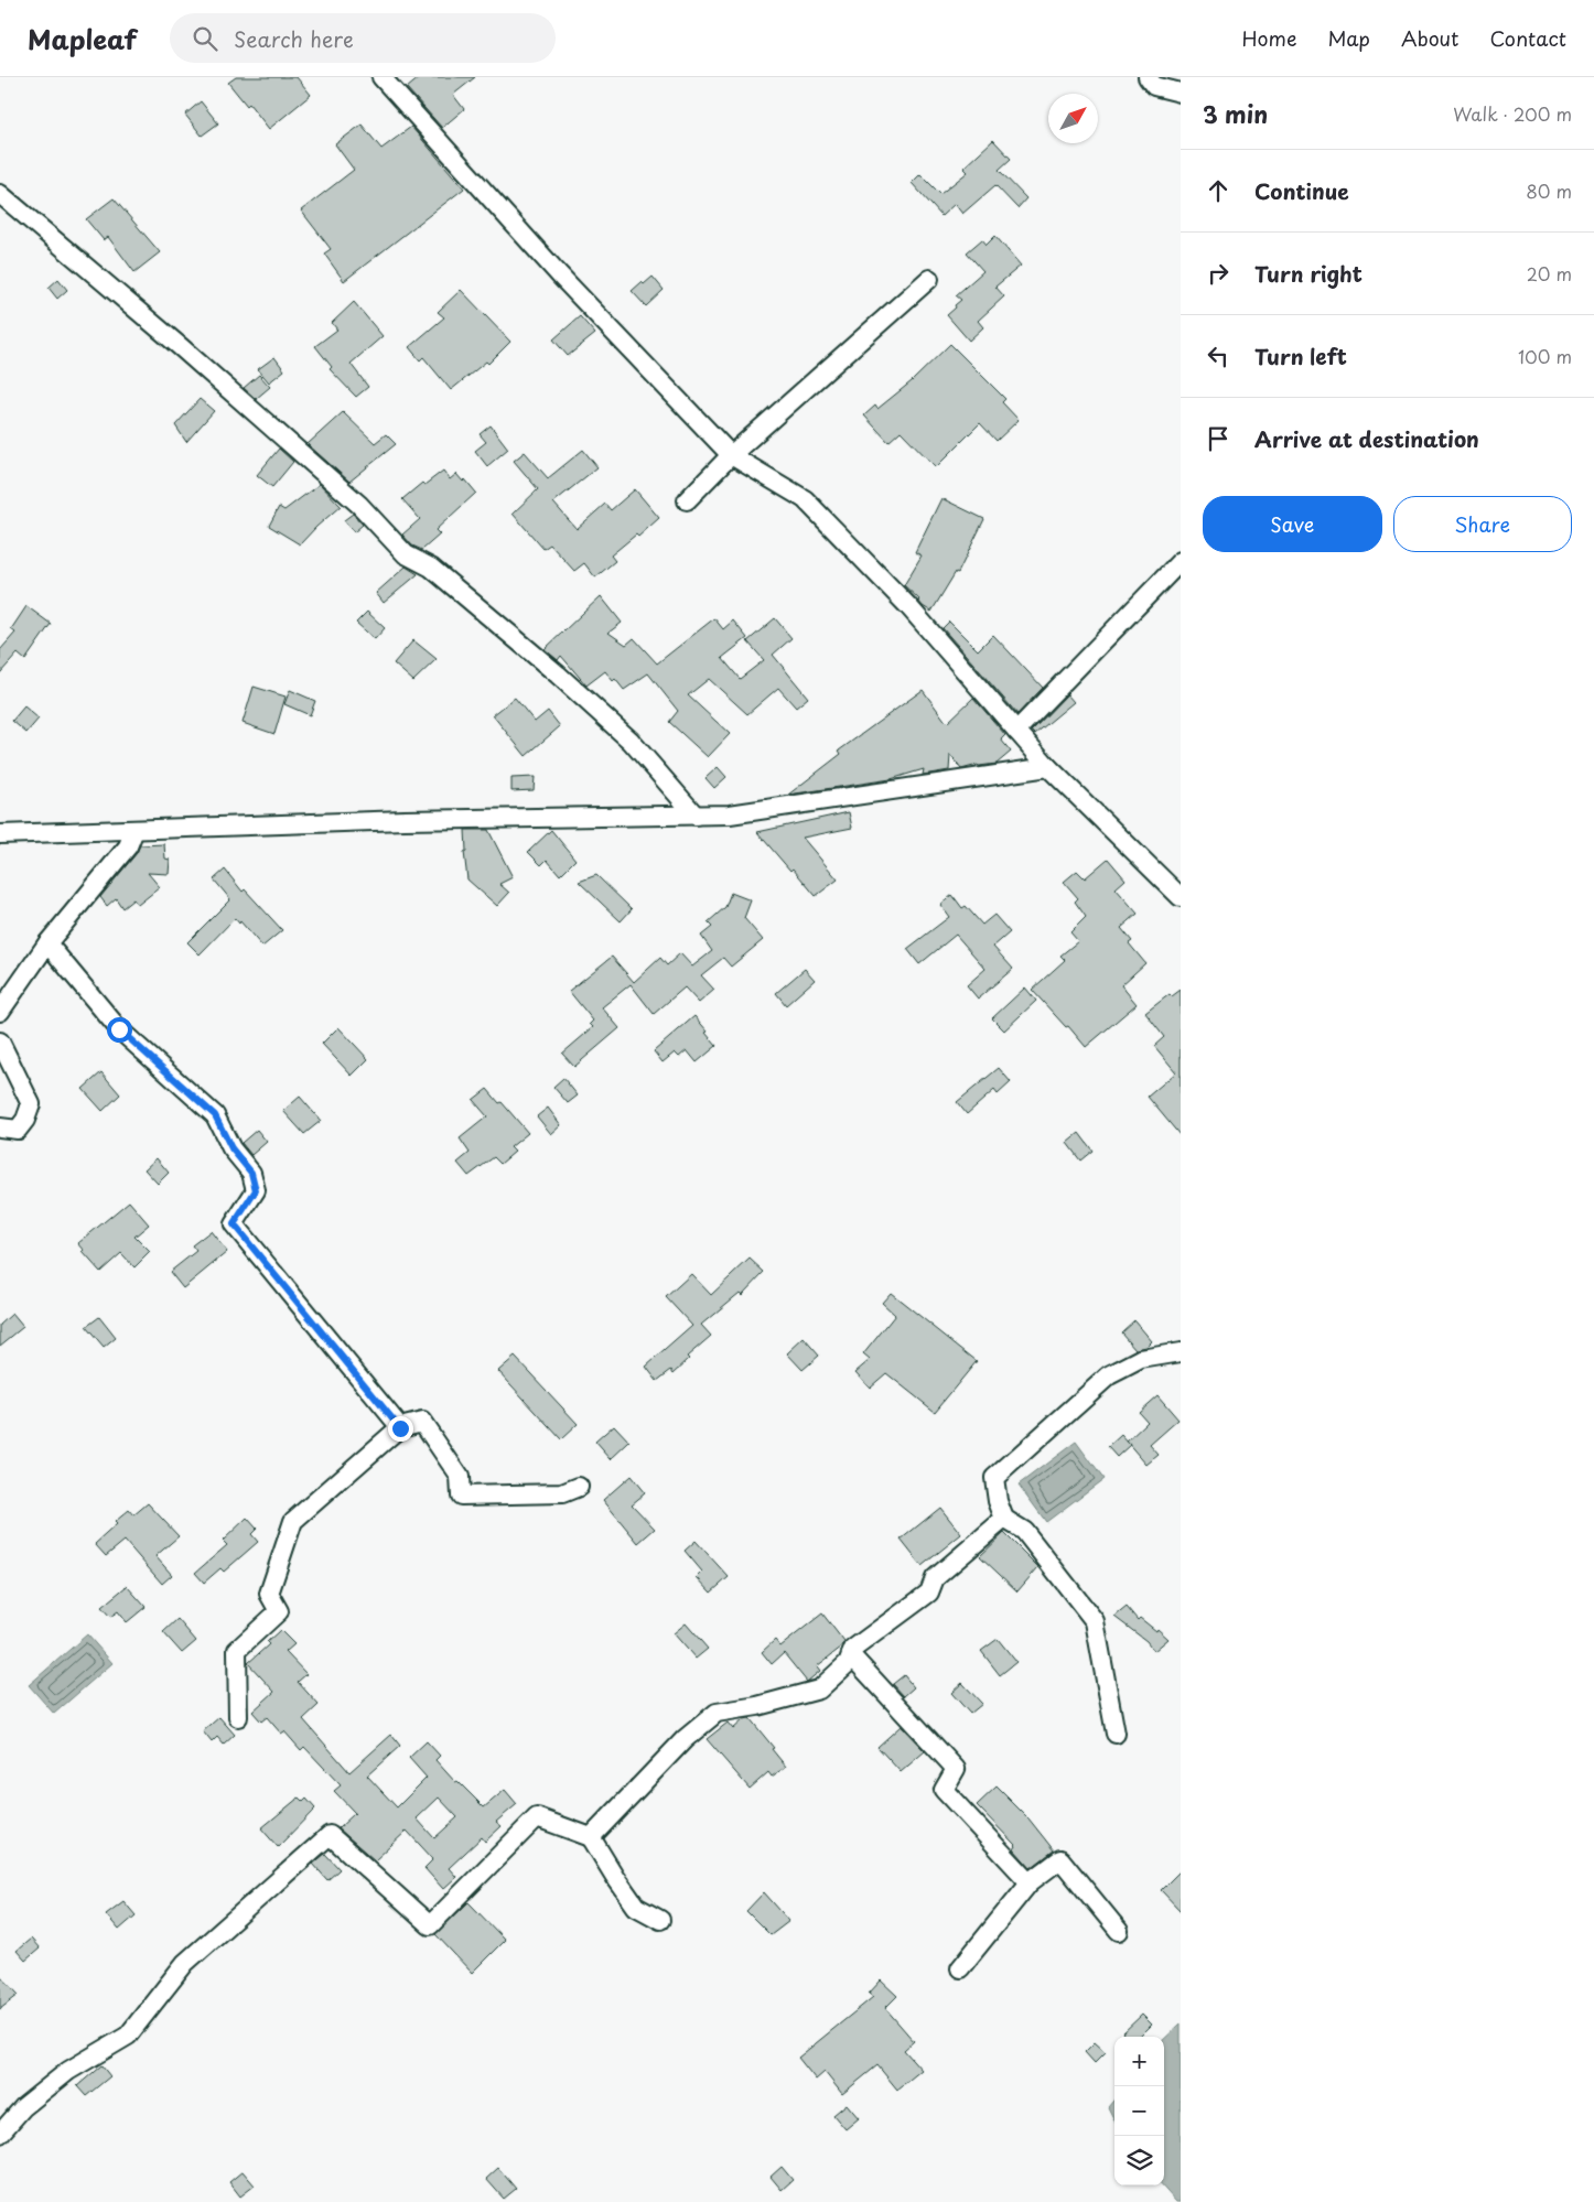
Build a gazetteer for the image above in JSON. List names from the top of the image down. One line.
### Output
{"north":"top right","page":{"header":"Mapleaf","search":"Search here","nav":["Home","Map","About","Contact"],"heading":["3 min","Walk · 200 m"],"list":[["Continue","80 m"],["Turn right","20 m"],["Turn left","100 m"],"Arrive at destination"],"buttons":["Save","Share"],"map_buttons":["+","−"]}}
